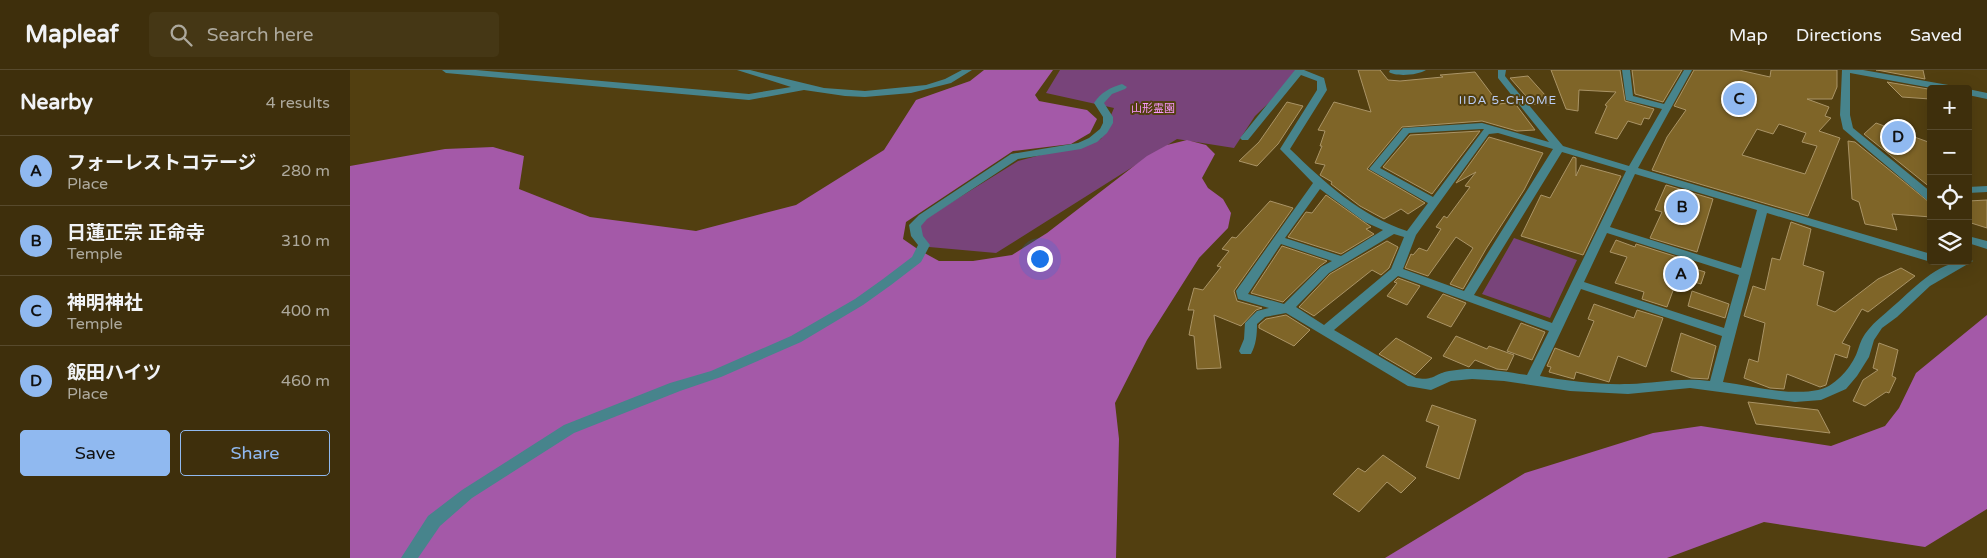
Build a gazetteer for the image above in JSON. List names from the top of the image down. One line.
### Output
{"districts":["IIDA 5-CHOME"],"parks":["山形霊園"],"page":{"header":"Mapleaf","search":"Search here","nav":["Map","Directions","Saved"],"heading":["Nearby","4 results"],"pins":["C","D","B","A"],"map_buttons":["+","−"],"list":[{"mark":"A","name":"フォーレストコテージ","note":"Place","value":"280 m"},{"mark":"B","name":"日蓮正宗 正命寺","note":"Temple","value":"310 m"},{"mark":"C","name":"神明神社","note":"Temple","value":"400 m"},{"mark":"D","name":"飯田ハイツ","note":"Place","value":"460 m"}],"buttons":["Save","Share"]}}
